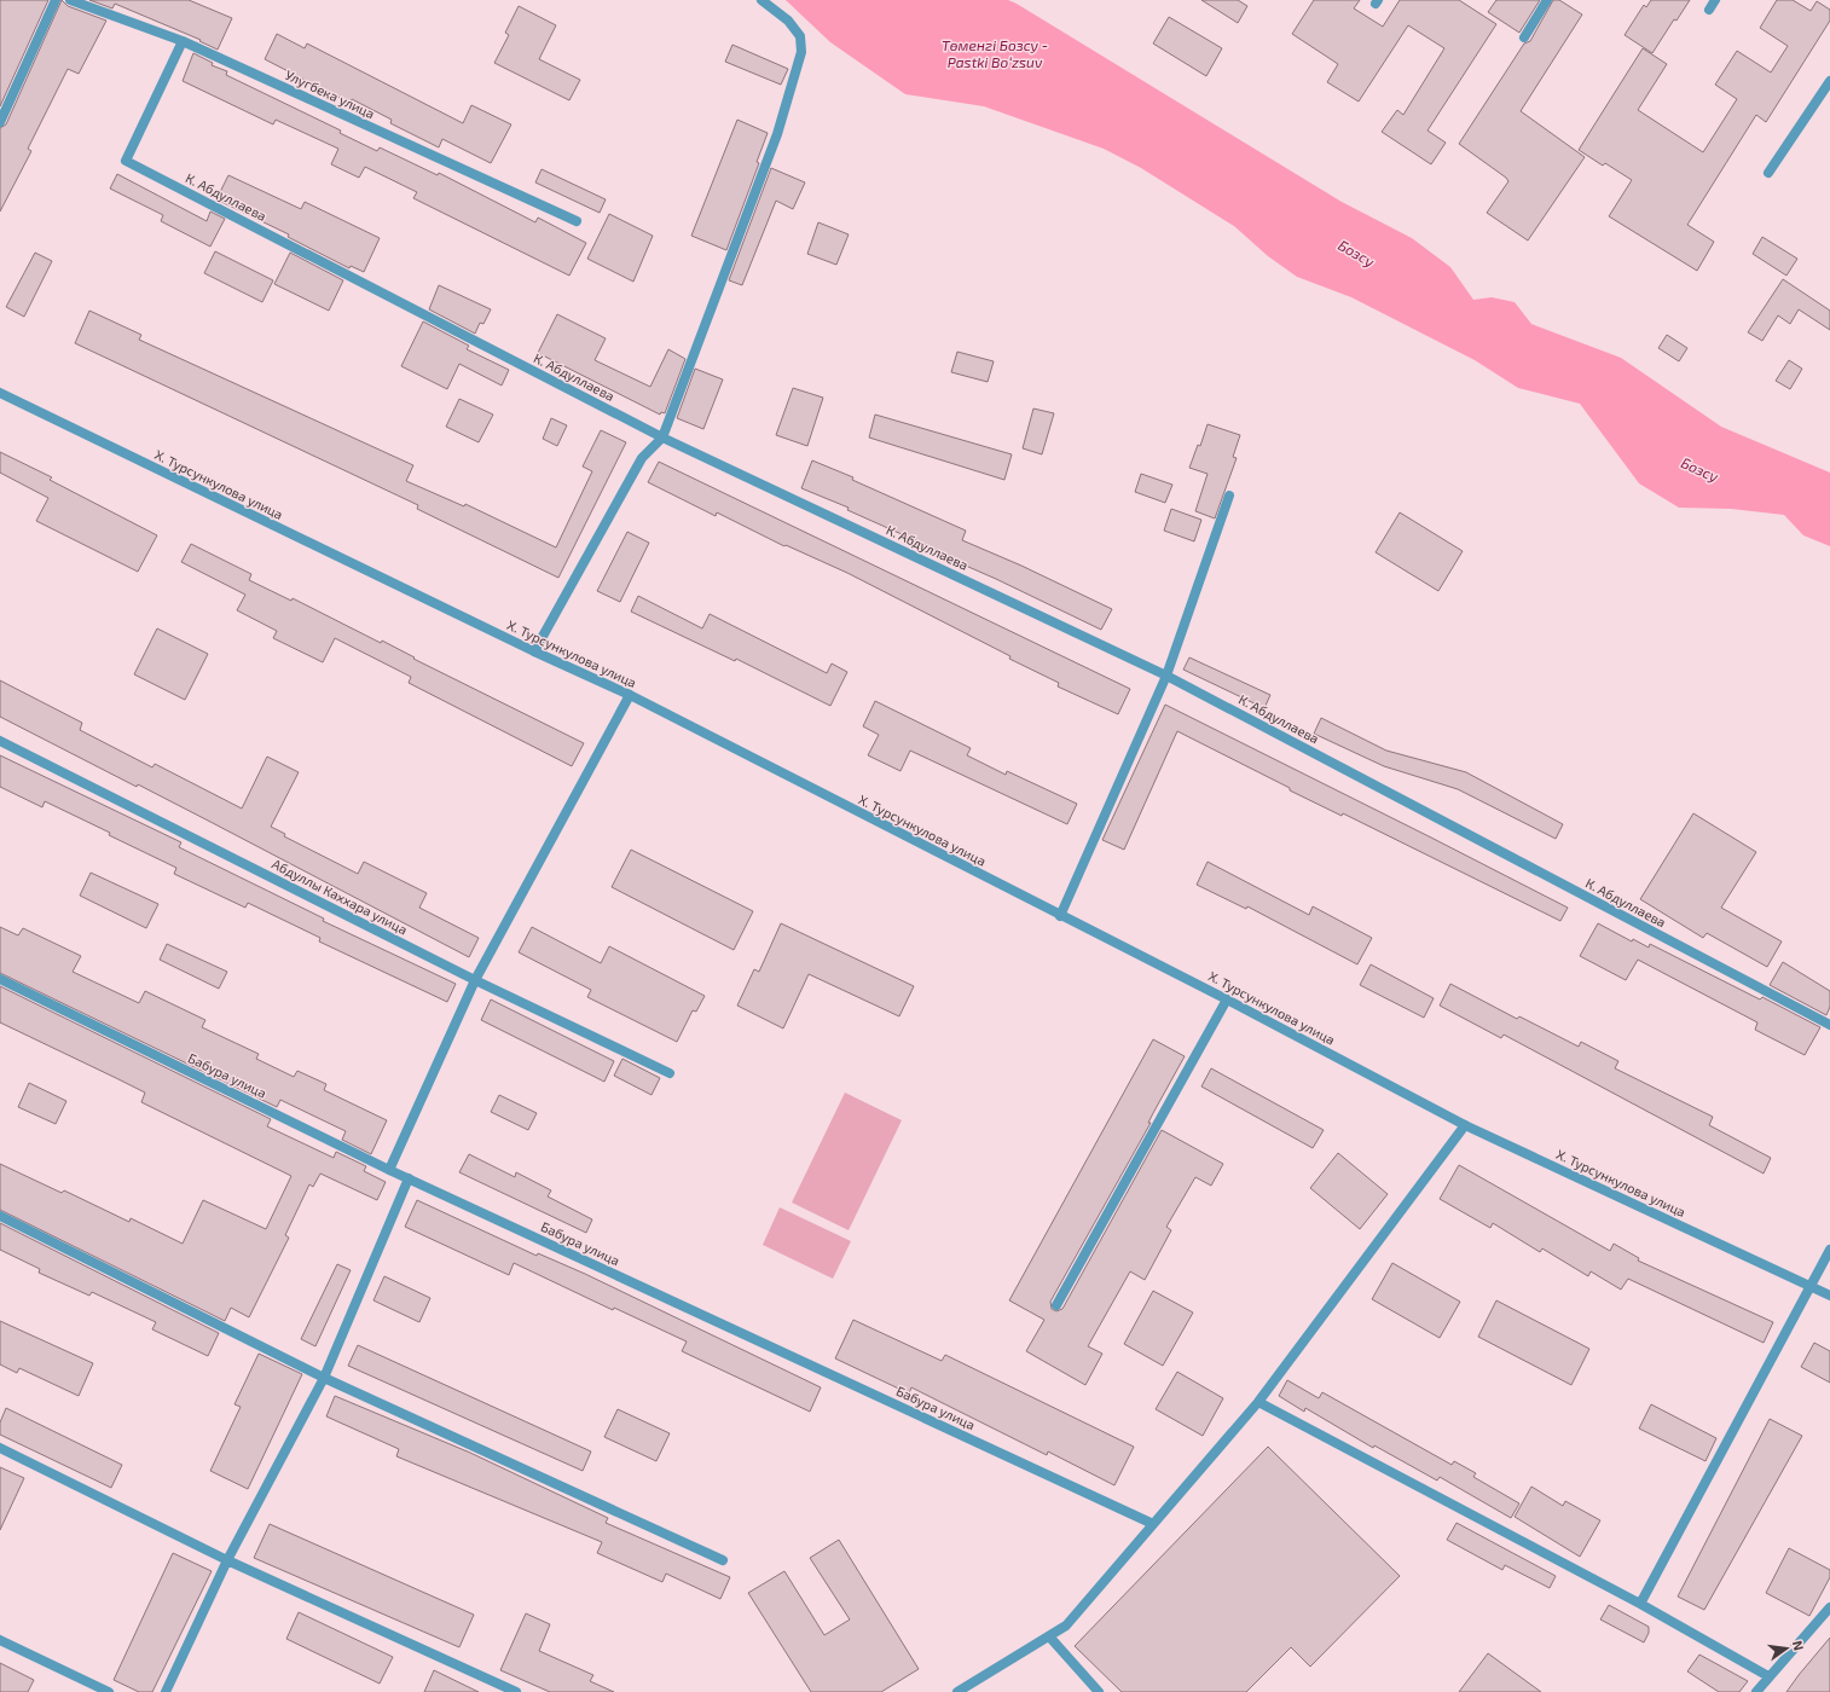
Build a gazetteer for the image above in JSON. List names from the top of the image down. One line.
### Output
{"streets":{"street":["Улугбека улица","К. Абдуллаева","Х. Турсункулова улица","Абдуллы Каххара улица","Бабура улица"]},"crossings":[["Улугбека улица","К. Абдуллаева"]],"water":["Төменгі Бозсу - Pastki Boʻzsuv","Бозсу"],"north":"right"}
